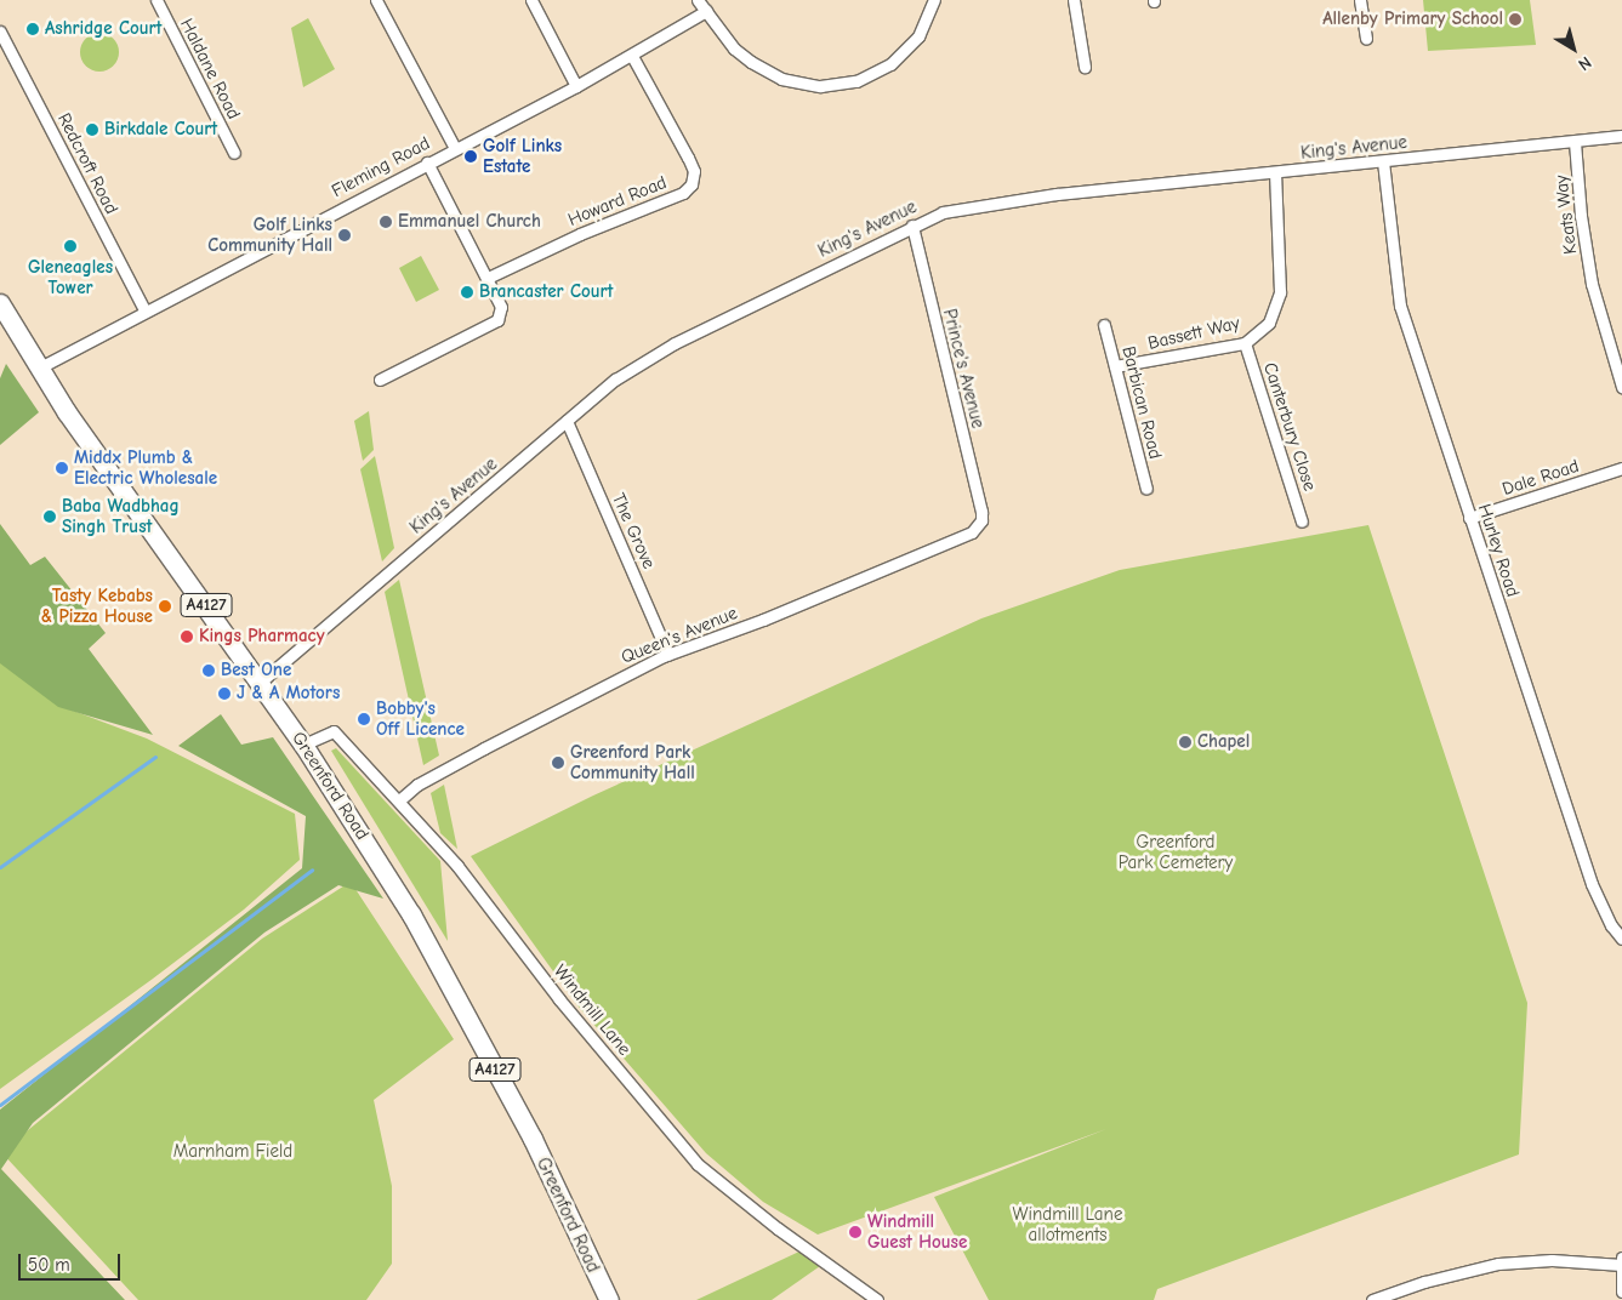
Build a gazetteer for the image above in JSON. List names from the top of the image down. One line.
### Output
{"streets":{"main road":["A4127","Greenford Road"],"street":["Haldane Road","King's Avenue","Redcroft Road","Fleming Road","Howard Road","Keats Way","Bassett Way","Prince's Avenue","Barbican Road","Canterbury Close","Dale Road","The Grove","Hurley Road","Queen's Avenue","Windmill Lane"]},"crossings":[["King's Avenue","Keats Way"],["King's Avenue","Bassett Way"],["King's Avenue","Prince's Avenue"],["King's Avenue","The Grove"],["King's Avenue","Hurley Road"],["King's Avenue","Greenford Road"],["Redcroft Road","Fleming Road"],["Fleming Road","Howard Road"],["Fleming Road","Greenford Road"],["Bassett Way","Barbican Road"],["Bassett Way","Canterbury Close"],["Prince's Avenue","Queen's Avenue"],["Dale Road","Hurley Road"],["The Grove","Queen's Avenue"],["Queen's Avenue","Windmill Lane"],["Greenford Road","Windmill Lane"]],"parks":["Greenford Park Cemetery","Marnham Field","Windmill Lane allotments"],"places":["Allenby Primary School","Ashridge Court","Birkdale Court","Golf Links Estate","Emmanuel Church","Golf Links Community Hall","Gleneagles Tower","Brancaster Court","Middx Plumb & Electric Wholesale","Baba Wadbhag Singh Trust","Tasty Kebabs & Pizza House","Kings Pharmacy","Best One","J & A Motors","Bobby's Off Licence","Chapel","Greenford Park Community Hall","Windmill Guest House"],"scale_bar":"50 m","north":"bottom right"}
